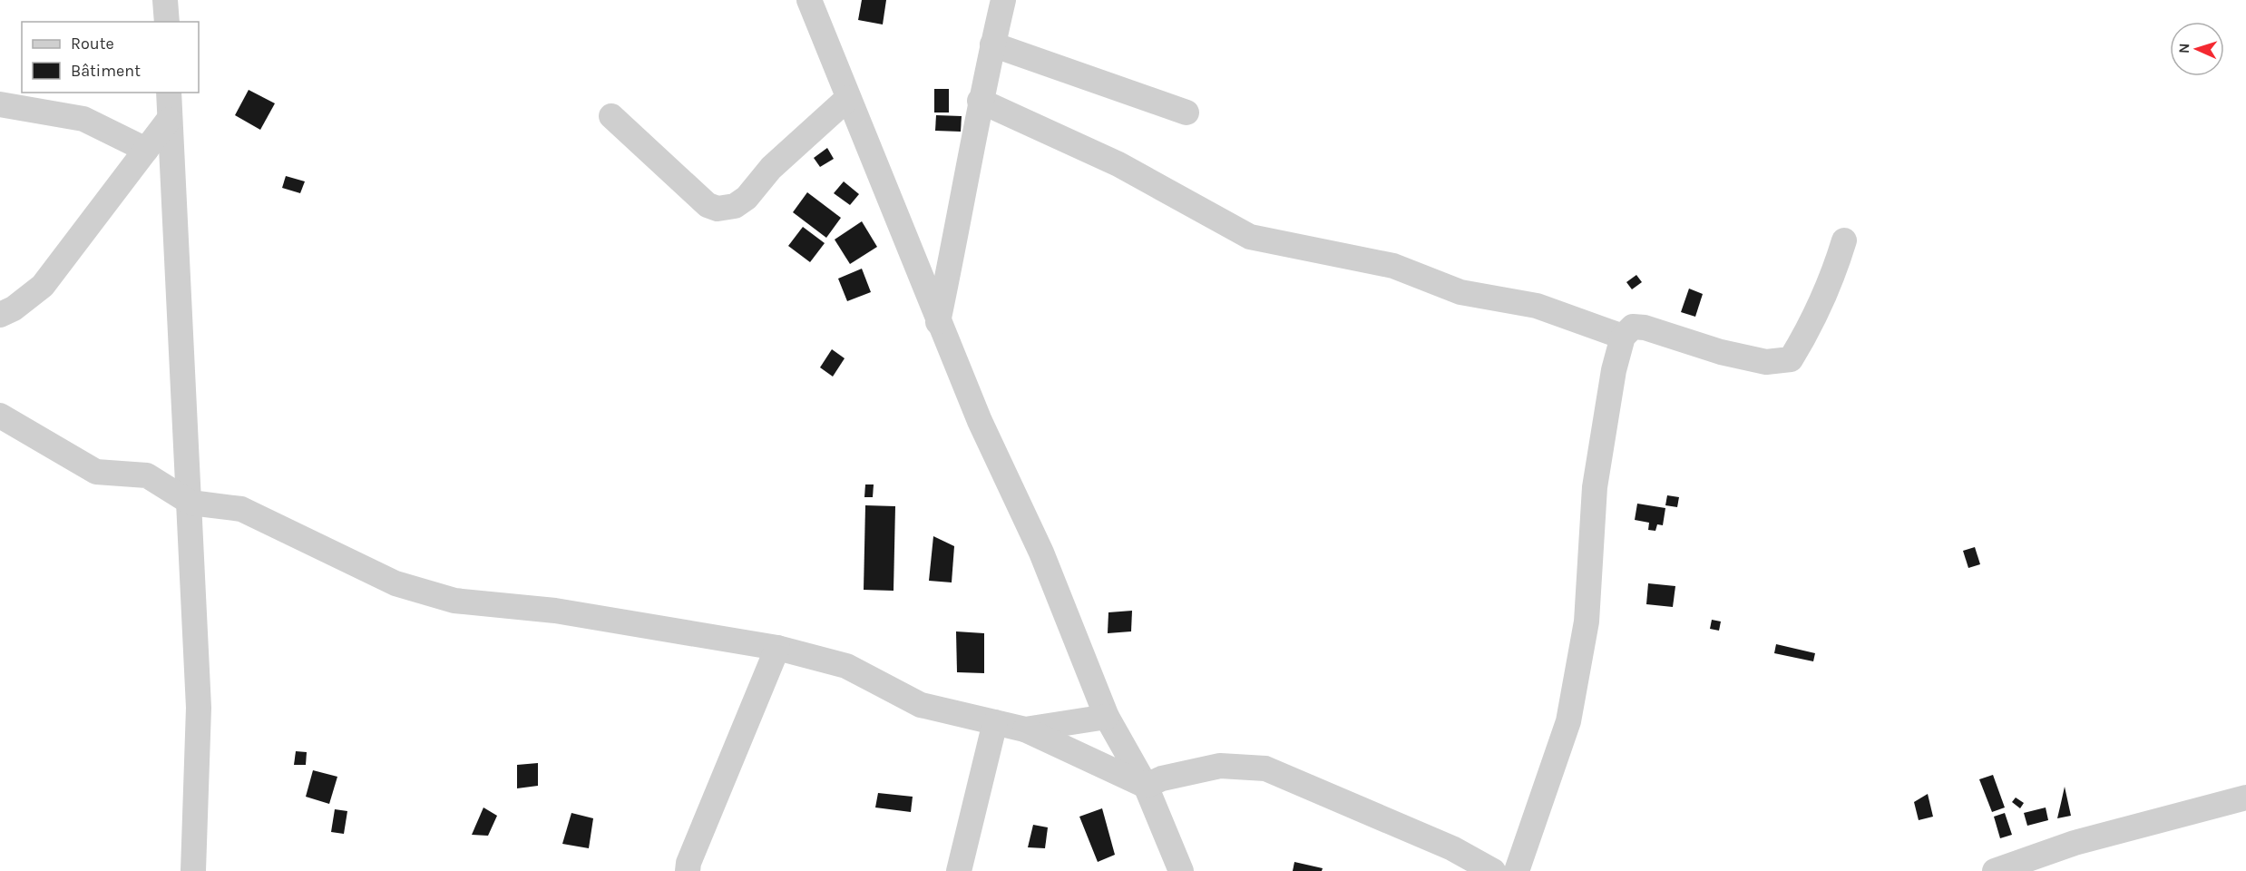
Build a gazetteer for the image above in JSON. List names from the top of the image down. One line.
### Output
{"legend":["Route","Bâtiment"],"north":"left"}
